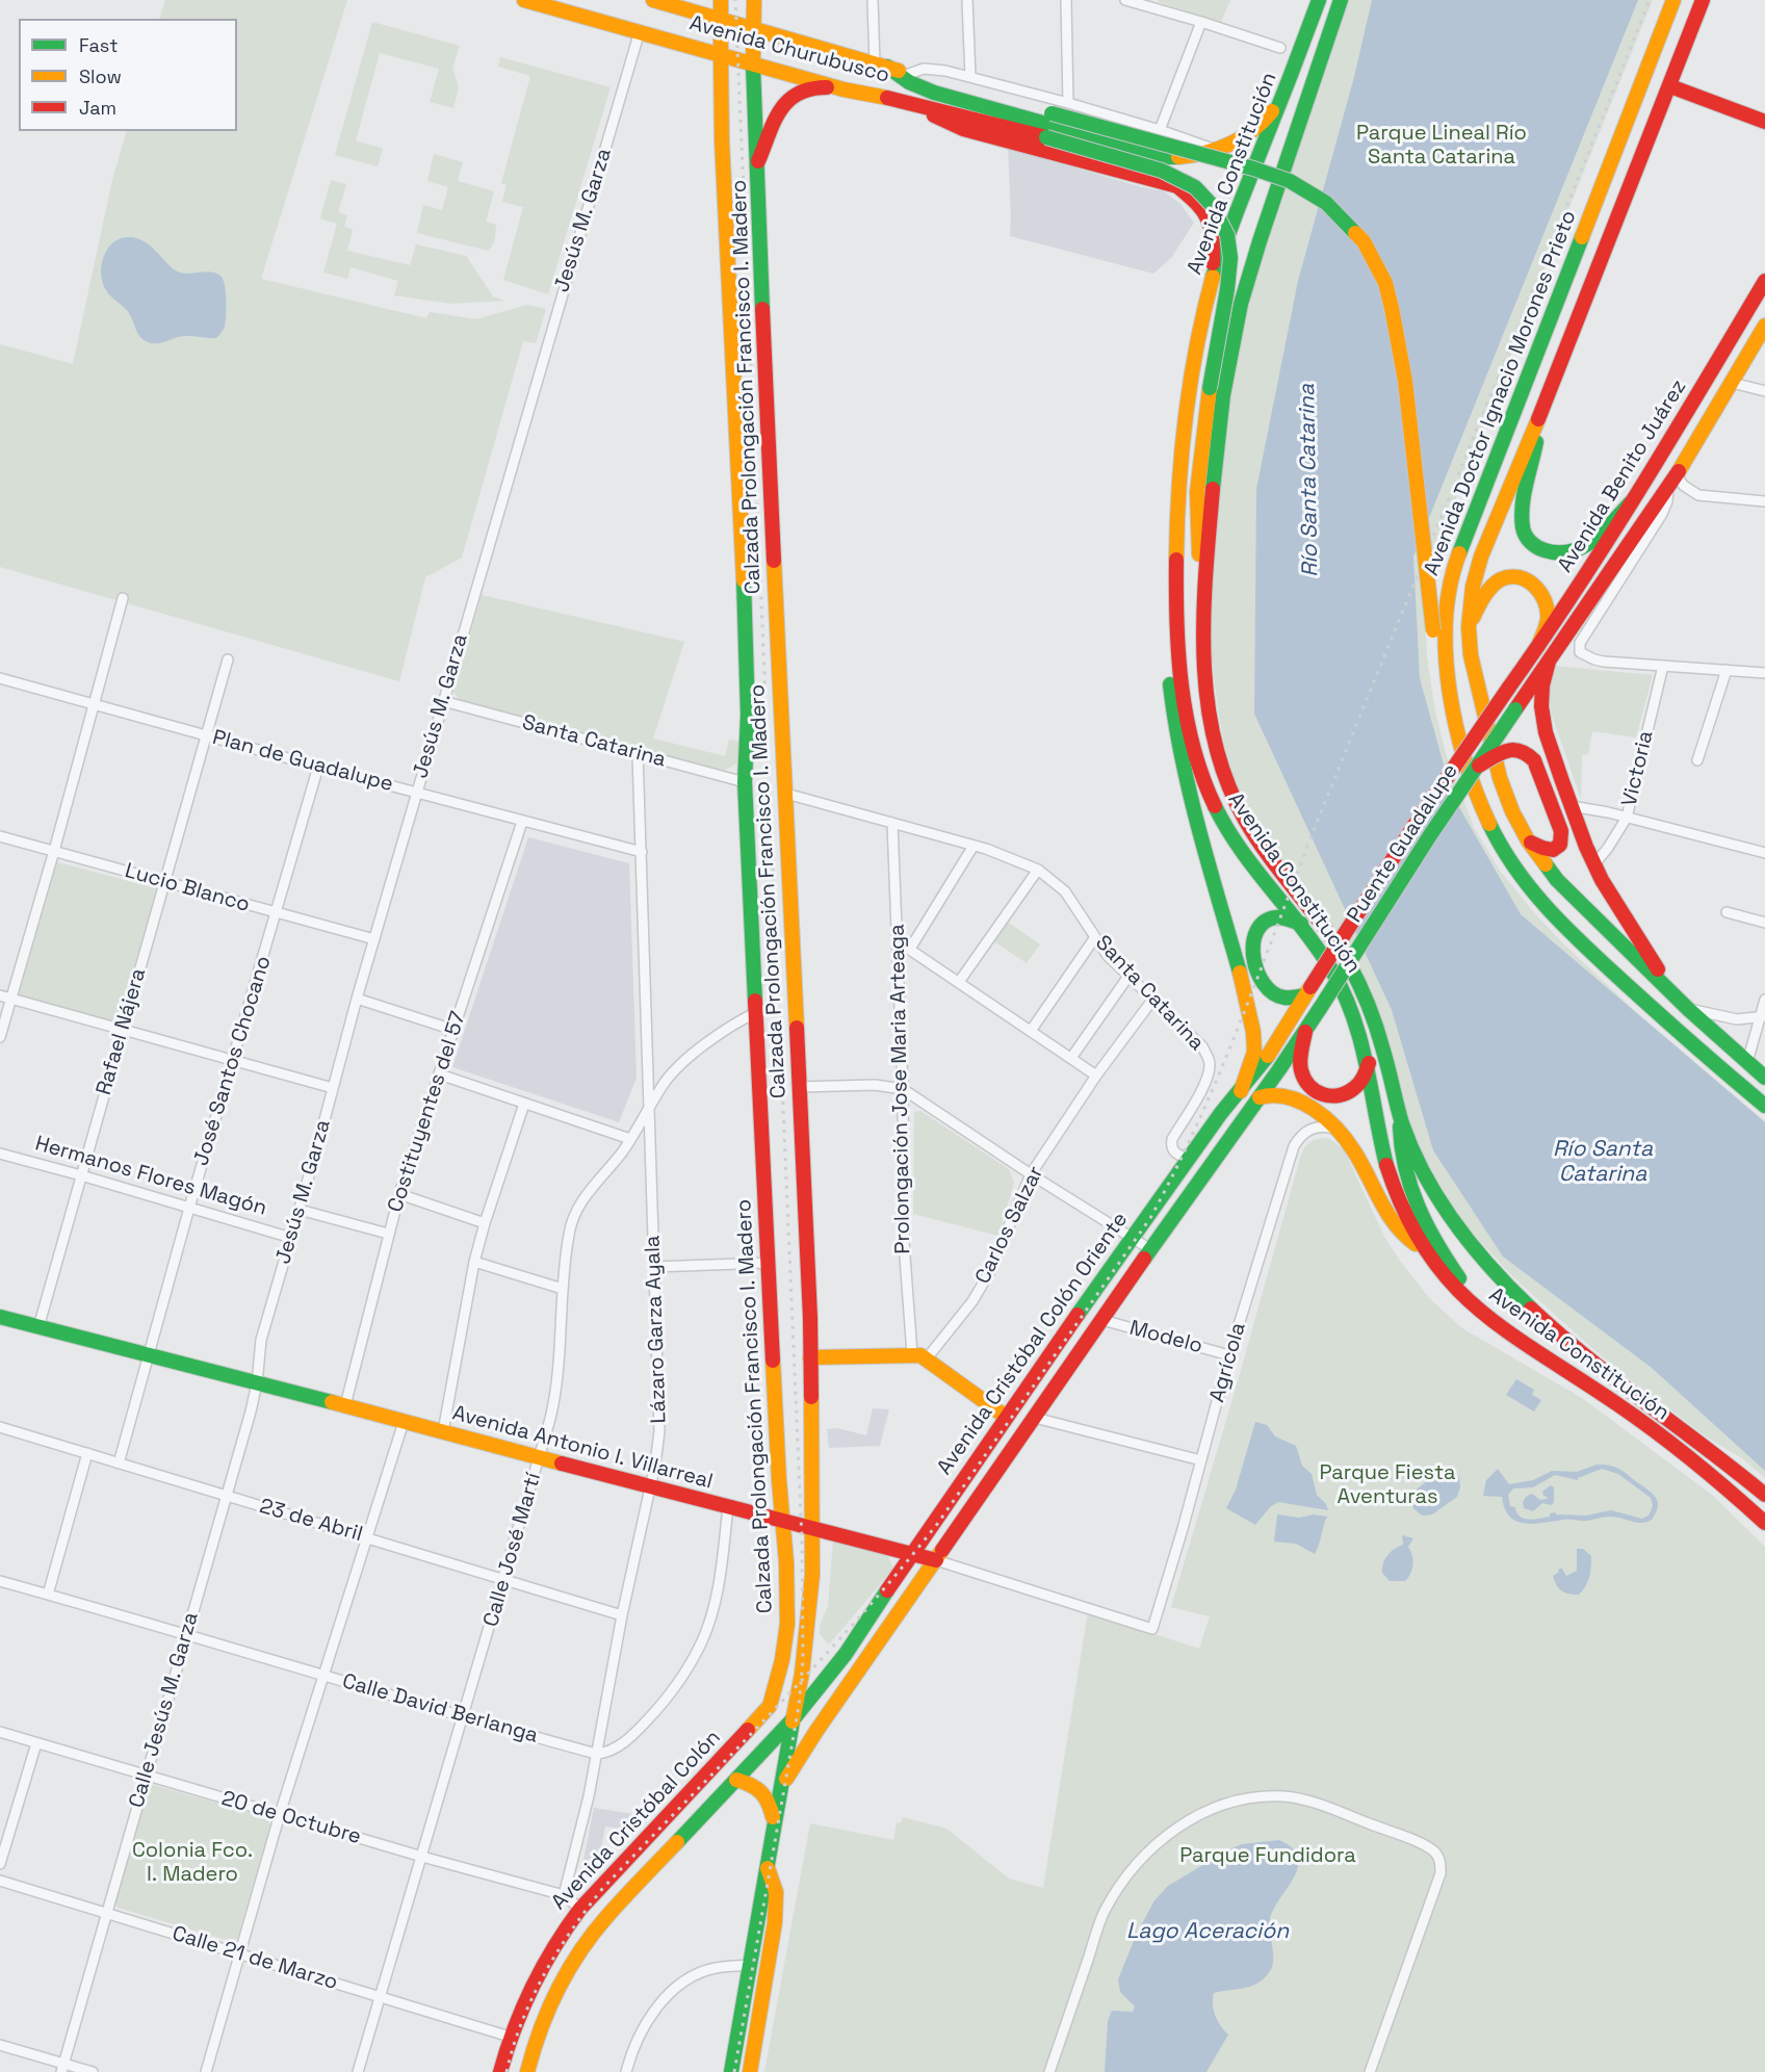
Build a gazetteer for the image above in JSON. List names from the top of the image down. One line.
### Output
{"streets":{"main road":["Avenida Churubusco","Avenida Constitución","Calzada Prolongación Francisco I. Madero","Avenida Doctor Ignacio Morones Prieto","Avenida Benito Juárez","Puente Guadalupe","Avenida Cristóbal Colón Oriente","Avenida Antonio I. Villarreal","Avenida Cristóbal Colón"],"street":["Jesús M. Garza","Santa Catarina","Plan de Guadalupe","Victoria","Lucio Blanco","Rafael Nájera","José Santos Chocano","Prolongación Jose Maria Arteaga","Costituyentes del 57","Hermanos Flores Magón","Carlos Salzar","Lázaro Garza Ayala","Modelo","Agrícola","23 de Abril","Calle José Martí","Calle David Berlanga","Calle Jesús M. Garza","20 de Octubre","Calle 21 de Marzo"]},"crossings":[["Avenida Churubusco","Avenida Constitución"],["Avenida Churubusco","Jesús M. Garza"],["Avenida Churubusco","Calzada Prolongación Francisco I. Madero"],["Avenida Churubusco","Avenida Doctor Ignacio Morones Prieto"],["Jesús M. Garza","Santa Catarina"],["Jesús M. Garza","Plan de Guadalupe"],["Jesús M. Garza","Lucio Blanco"],["Jesús M. Garza","Hermanos Flores Magón"],["Jesús M. Garza","Avenida Antonio I. Villarreal"],["Jesús M. Garza","Calle Jesús M. Garza"],["Calzada Prolongación Francisco I. Madero","Santa Catarina"],["Calzada Prolongación Francisco I. Madero","Avenida Cristóbal Colón Oriente"],["Calzada Prolongación Francisco I. Madero","Avenida Antonio I. Villarreal"],["Calzada Prolongación Francisco I. Madero","Calle José Martí"],["Calzada Prolongación Francisco I. Madero","Avenida Cristóbal Colón"],["Avenida Benito Juárez","Puente Guadalupe"],["Santa Catarina","Prolongación Jose Maria Arteaga"],["Santa Catarina","Carlos Salzar"],["Santa Catarina","Lázaro Garza Ayala"],["Santa Catarina","Avenida Cristóbal Colón Oriente"],["Plan de Guadalupe","Rafael Nájera"],["Plan de Guadalupe","José Santos Chocano"],["Plan de Guadalupe","Costituyentes del 57"],["Plan de Guadalupe","Lázaro Garza Ayala"],["Puente Guadalupe","Avenida Cristóbal Colón Oriente"],["Lucio Blanco","Rafael Nájera"],["Lucio Blanco","José Santos Chocano"],["Rafael Nájera","Hermanos Flores Magón"],["Rafael Nájera","Avenida Antonio I. Villarreal"],["José Santos Chocano","Hermanos Flores Magón"],["José Santos Chocano","Avenida Antonio I. Villarreal"],["José Santos Chocano","23 de Abril"],["Prolongación Jose Maria Arteaga","Carlos Salzar"],["Costituyentes del 57","Avenida Antonio I. Villarreal"],["Lázaro Garza Ayala","Avenida Antonio I. Villarreal"],["Lázaro Garza Ayala","23 de Abril"],["Lázaro Garza Ayala","Calle José Martí"],["Lázaro Garza Ayala","Calle David Berlanga"],["Lázaro Garza Ayala","20 de Octubre"],["Modelo","Avenida Cristóbal Colón Oriente"],["Modelo","Agrícola"],["Avenida Cristóbal Colón Oriente","Avenida Antonio I. Villarreal"],["Agrícola","Avenida Antonio I. Villarreal"],["Avenida Antonio I. Villarreal","Calle José Martí"],["Avenida Antonio I. Villarreal","Calle Jesús M. Garza"],["23 de Abril","Calle José Martí"],["23 de Abril","Calle Jesús M. Garza"],["Calle José Martí","Calle David Berlanga"],["Calle José Martí","20 de Octubre"],["Calle José Martí","Calle 21 de Marzo"],["Calle David Berlanga","Calle Jesús M. Garza"],["Calle Jesús M. Garza","20 de Octubre"],["Calle Jesús M. Garza","Calle 21 de Marzo"],["20 de Octubre","Avenida Cristóbal Colón"],["Avenida Cristóbal Colón","Calle 21 de Marzo"]],"water":["Río Santa Catarina","Lago Aceración"],"parks":["Parque Lineal Río Santa Catarina","Parque Fiesta Aventuras","Colonia Fco. I. Madero","Parque Fundidora"],"legend":["Fast","Slow","Jam"]}
